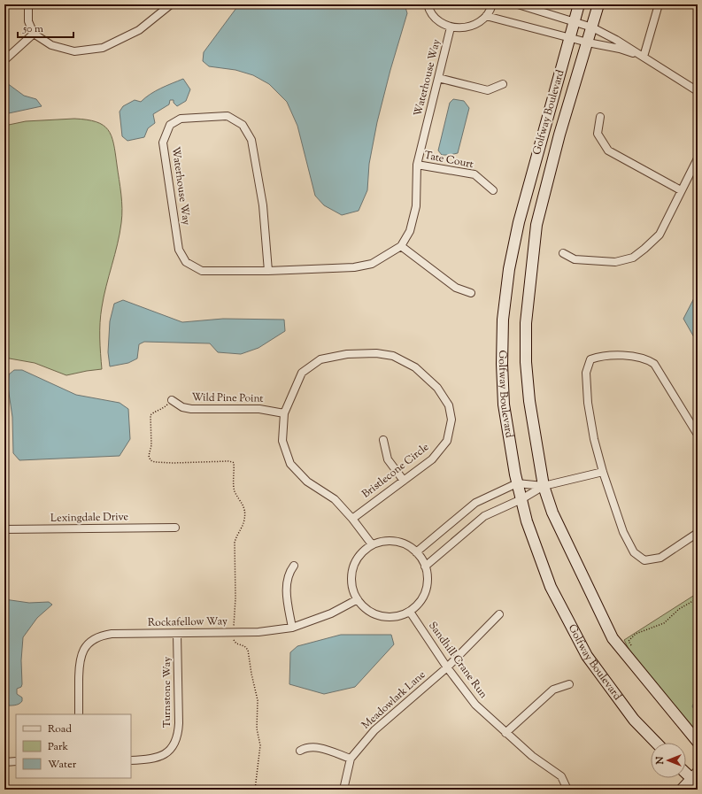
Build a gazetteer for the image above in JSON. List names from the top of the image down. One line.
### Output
{"streets":{"street":["Waterhouse Way","Golfway Boulevard","Tate Court","Wild Pine Point","Bristlecone Circle","Lexingdale Drive","Rockafellow Way","Sandhill Crane Run","Turnstone Way","Meadowlark Lane"]},"crossings":[["Waterhouse Way","Tate Court"],["Wild Pine Point","Bristlecone Circle"],["Bristlecone Circle","Rockafellow Way"],["Bristlecone Circle","Sandhill Crane Run"],["Rockafellow Way","Sandhill Crane Run"],["Rockafellow Way","Turnstone Way"],["Sandhill Crane Run","Meadowlark Lane"]],"legend":["Road","Park","Water"],"scale_bar":"50 m","north":"left"}
